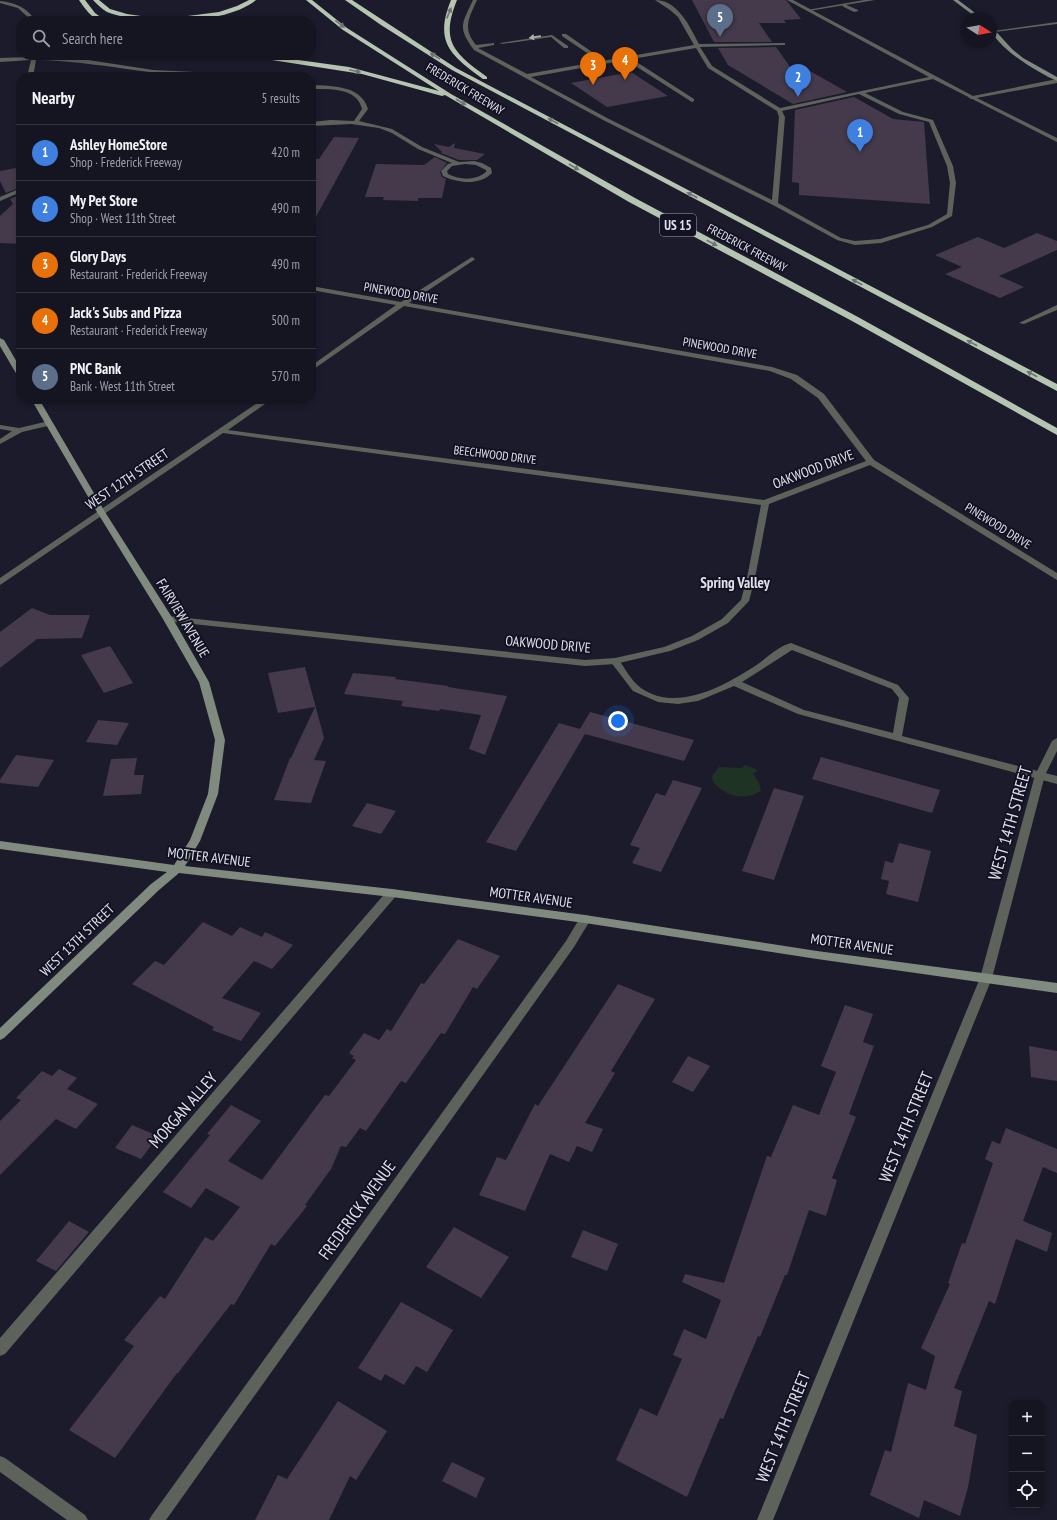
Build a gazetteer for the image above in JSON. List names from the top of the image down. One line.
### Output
{"streets":{"highway":["FREDERICK FREEWAY","US 15"],"street":["PINEWOOD DRIVE","BEECHWOOD DRIVE","OAKWOOD DRIVE","WEST 12TH STREET","FAIRVIEW AVENUE","WEST 14TH STREET","MOTTER AVENUE","WEST 13TH STREET","MORGAN ALLEY","FREDERICK AVENUE"]},"crossings":[["PINEWOOD DRIVE","OAKWOOD DRIVE"],["BEECHWOOD DRIVE","OAKWOOD DRIVE"],["BEECHWOOD DRIVE","WEST 12TH STREET"],["OAKWOOD DRIVE","FAIRVIEW AVENUE"],["WEST 12TH STREET","FAIRVIEW AVENUE"],["FAIRVIEW AVENUE","MOTTER AVENUE"],["FAIRVIEW AVENUE","WEST 13TH STREET"],["WEST 14TH STREET","MOTTER AVENUE"],["MOTTER AVENUE","WEST 13TH STREET"],["MOTTER AVENUE","MORGAN ALLEY"],["MOTTER AVENUE","FREDERICK AVENUE"]],"districts":["Spring Valley"],"north":"right","page":{"pins":["5","4","3","2","1"],"search":"Search here","heading":["Nearby","5 results"],"list":[{"mark":"1","name":"Ashley HomeStore","note":"Shop · Frederick Freeway","value":"420 m"},{"mark":"2","name":"My Pet Store","note":"Shop · West 11th Street","value":"490 m"},{"mark":"3","name":"Glory Days","note":"Restaurant · Frederick Freeway","value":"490 m"},{"mark":"4","name":"Jack's Subs and Pizza","note":"Restaurant · Frederick Freeway","value":"500 m"},{"mark":"5","name":"PNC Bank","note":"Bank · West 11th Street","value":"570 m"}],"map_buttons":["+","−"]}}
